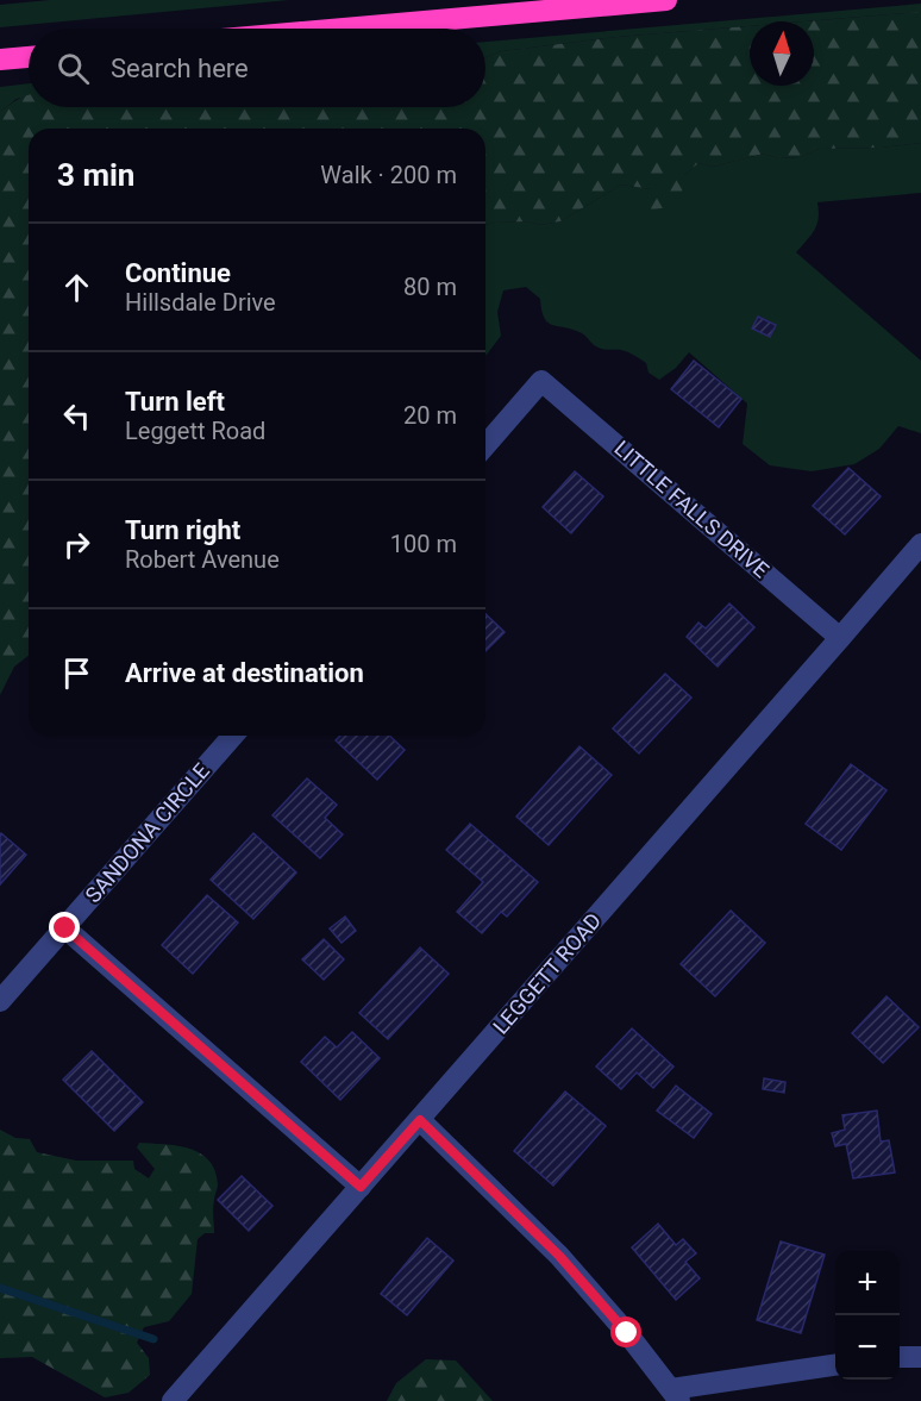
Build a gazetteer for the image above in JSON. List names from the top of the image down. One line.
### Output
{"streets":{"street":["LITTLE FALLS DRIVE","SANDONA CIRCLE","LEGGETT ROAD"]},"crossings":[["LITTLE FALLS DRIVE","LEGGETT ROAD"]],"north":"top","page":{"search":"Search here","heading":["3 min","Walk · 200 m"],"list":[["Continue","Hillsdale Drive","80 m"],["Turn left","Leggett Road","20 m"],["Turn right","Robert Avenue","100 m"],"Arrive at destination"],"map_buttons":["+","−"]}}
